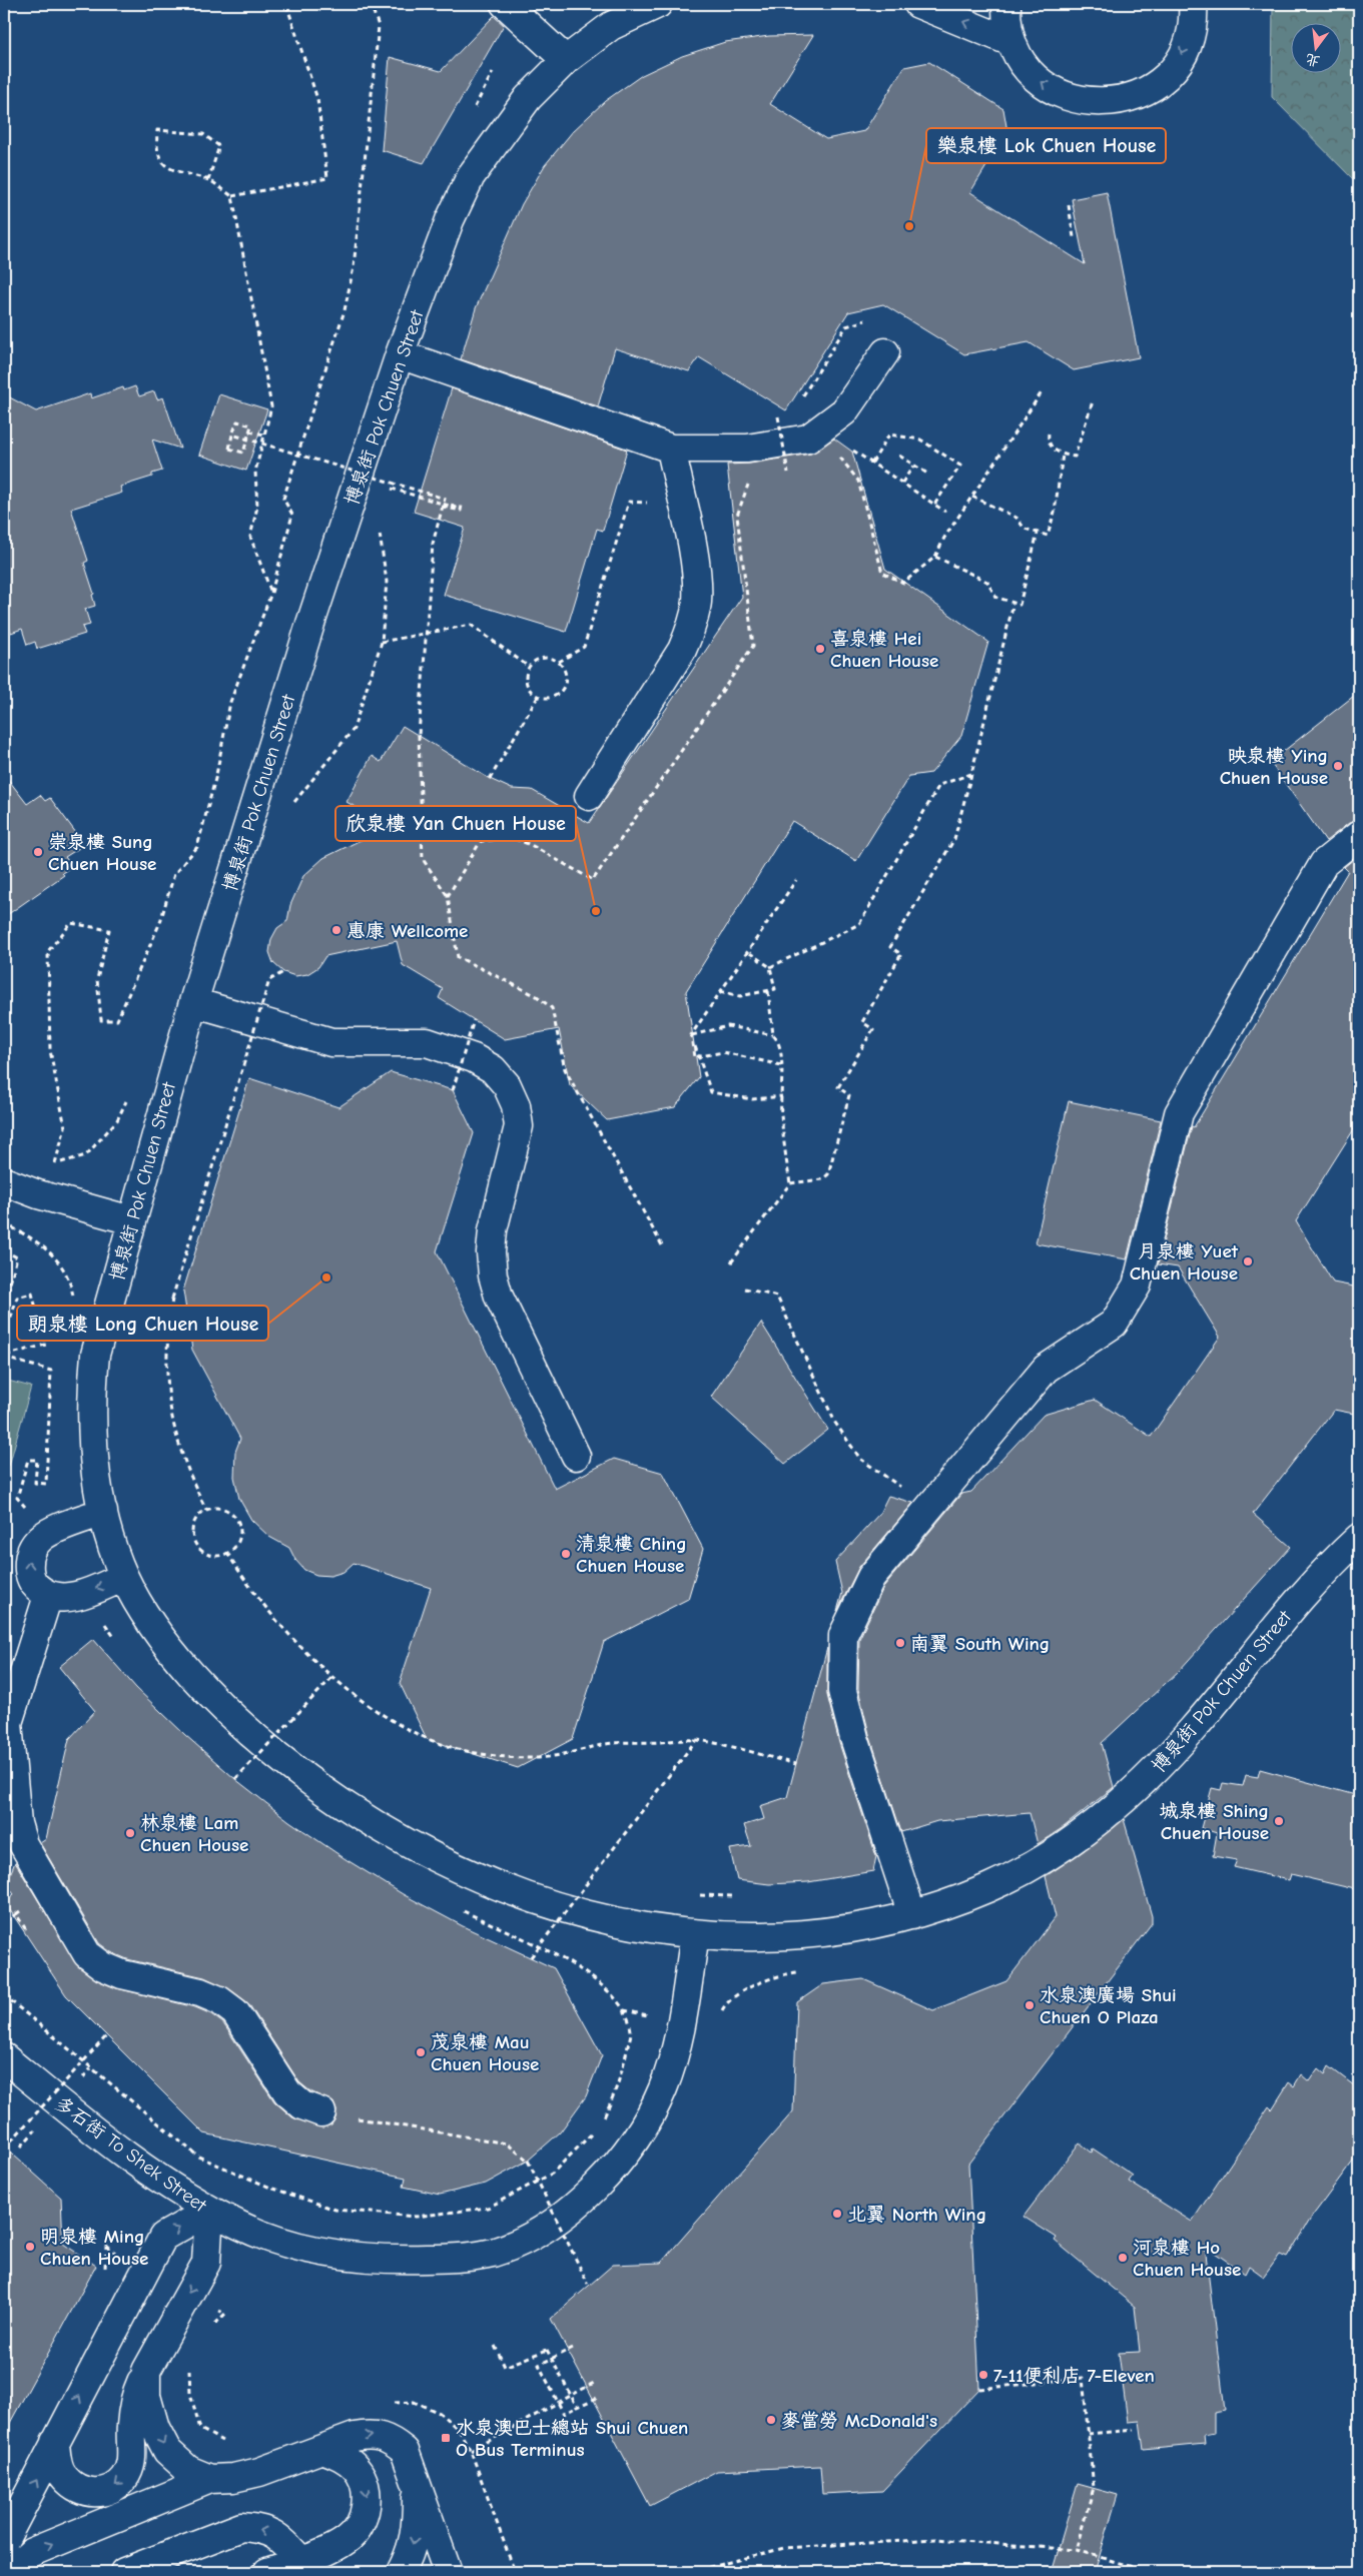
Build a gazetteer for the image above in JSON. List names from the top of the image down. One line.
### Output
{"streets":{"street":["博泉街 Pok Chuen Street","多石街 To Shek Street"]},"crossings":[["博泉街 Pok Chuen Street","多石街 To Shek Street"]],"places":{"other":["樂泉樓 Lok Chuen House","喜泉樓 Hei Chuen House","映泉樓 Ying Chuen House","崇泉樓 Sung Chuen House","欣泉樓 Yan Chuen House","惠康 Wellcome","月泉樓 Yuet Chuen House","朗泉樓 Long Chuen House","清泉樓 Ching Chuen House","南翼 South Wing","城泉樓 Shing Chuen House","林泉樓 Lam Chuen House","水泉澳廣場 Shui Chuen O Plaza","茂泉樓 Mau Chuen House","北翼 North Wing","明泉樓 Ming Chuen House","河泉樓 Ho Chuen House","7-11便利店 7-Eleven","麥當勞 McDonald's"],"transit":["水泉澳巴士總站 Shui Chuen O Bus Terminus"]},"north":"bottom"}
